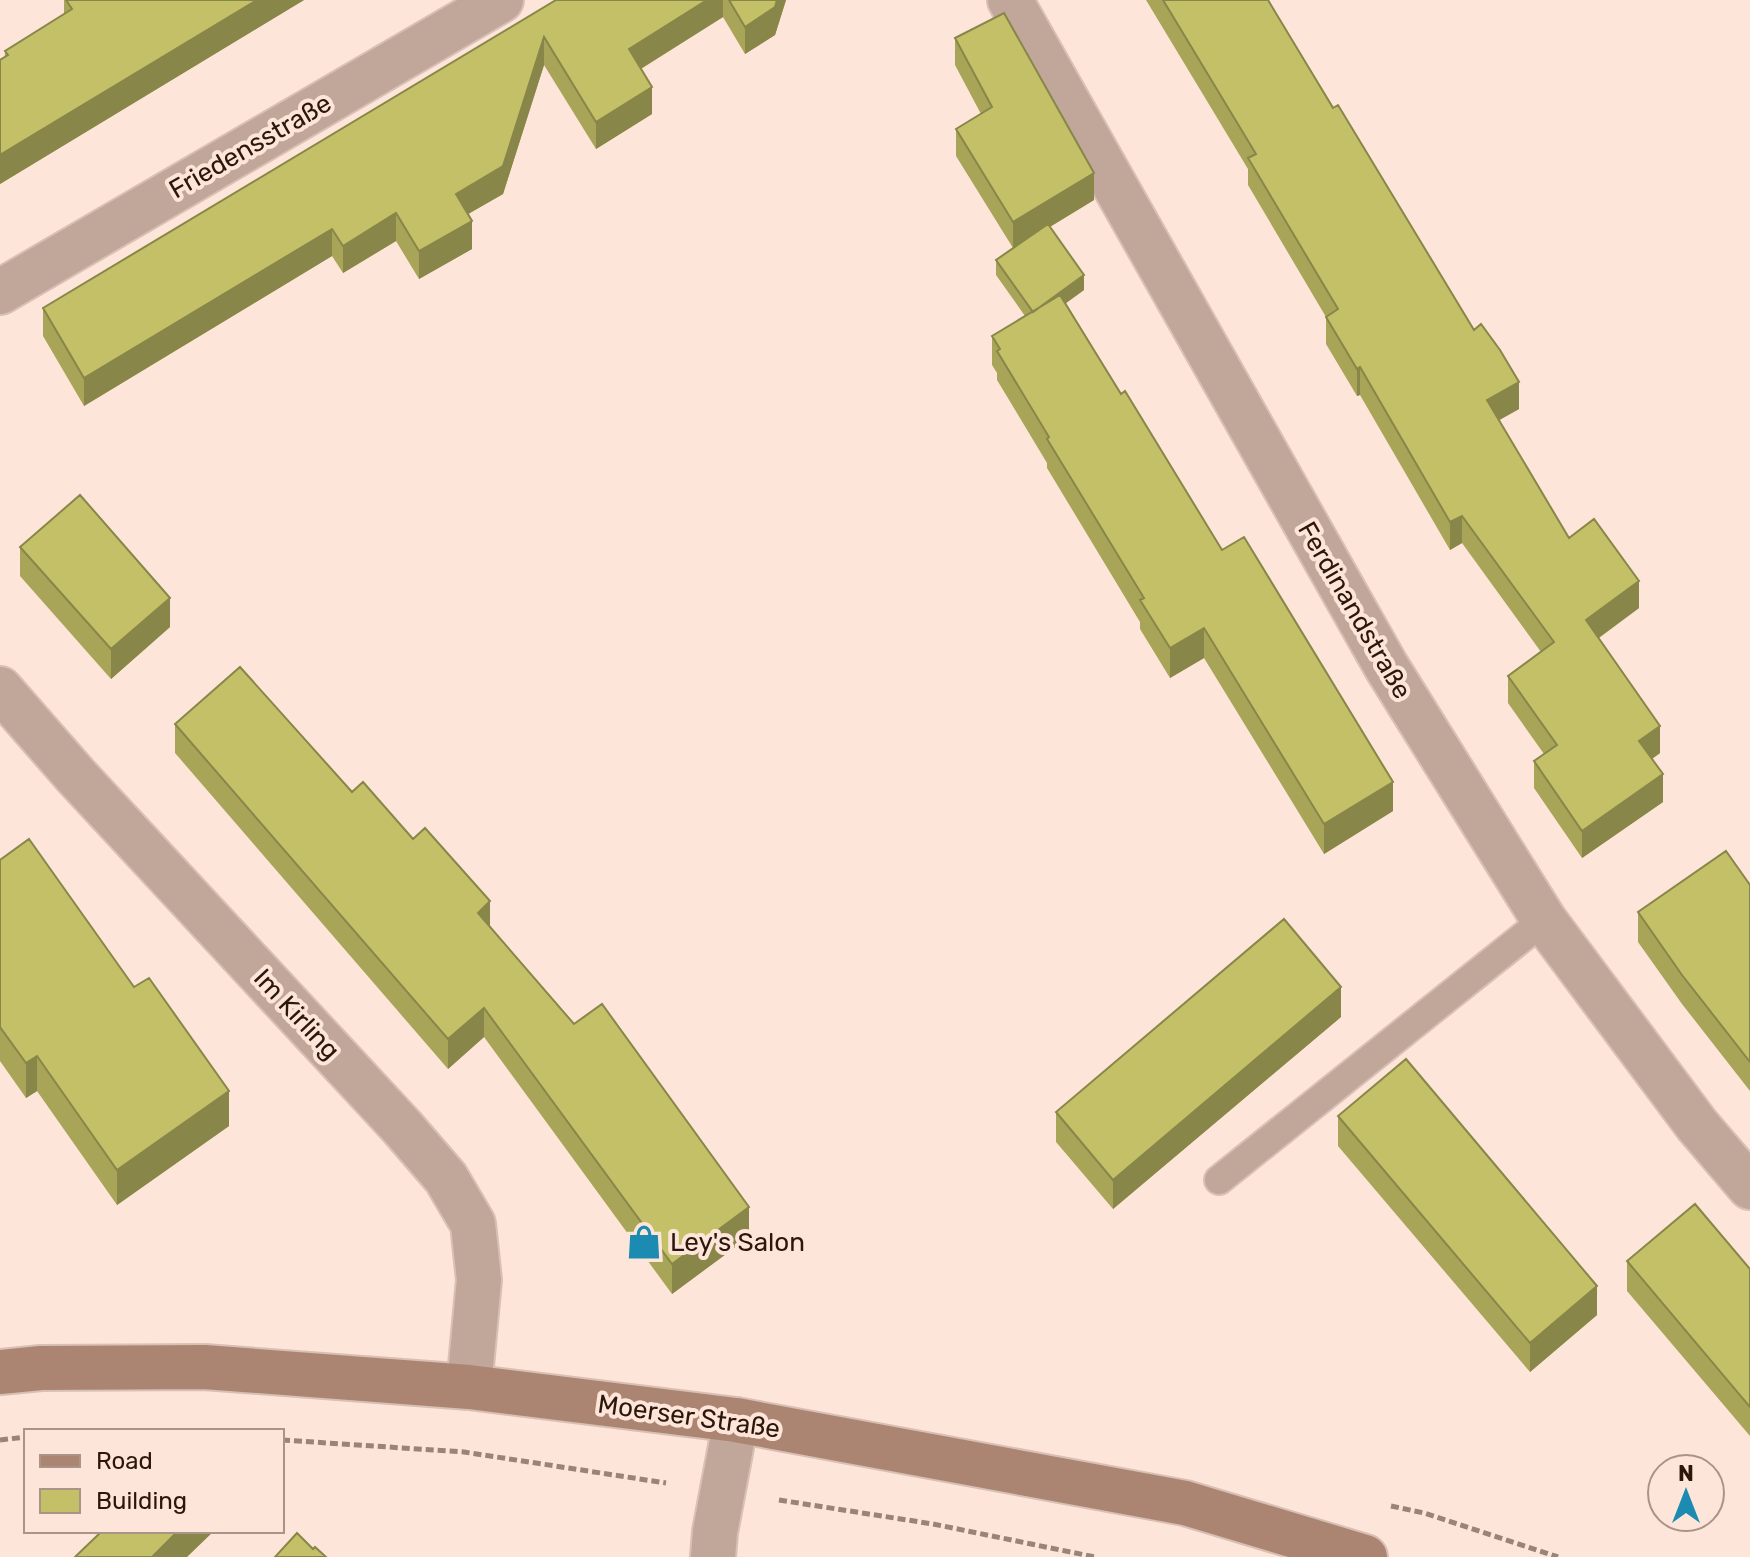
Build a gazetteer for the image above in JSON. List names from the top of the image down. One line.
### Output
{"streets":{"main road":["Moerser Straße"],"street":["Friedensstraße","Ferdinandstraße","Im Kirling"]},"crossings":[["Im Kirling","Moerser Straße"]],"places":{"shop":["Ley's Salon"]},"legend":["Road","Building"],"north":"top"}
